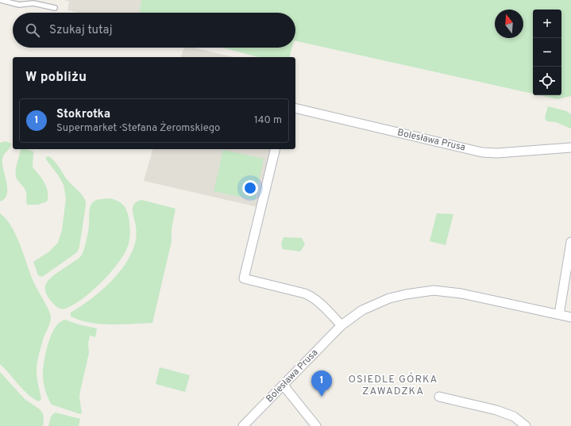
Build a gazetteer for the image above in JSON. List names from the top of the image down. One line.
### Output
{"streets":{"street":["Bolesława Prusa"]},"districts":["OSIEDLE GÓRKA ZAWADZKA"],"north":"top","page":{"map_buttons":["+","−"],"search":"Szukaj tutaj","heading":"W pobliżu","list":[{"mark":"1","name":"Stokrotka","note":"Supermarket · Stefana Żeromskiego","value":"140 m"}],"pins":"1"}}
